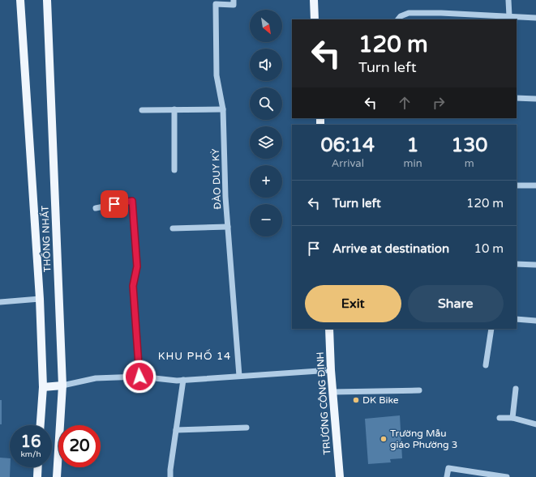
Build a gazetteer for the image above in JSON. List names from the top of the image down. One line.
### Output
{"streets":{"main road":["THỐNG NHẤT","TRƯƠNG CÔNG ĐỊNH"],"street":["ĐÀO DUY KỲ"]},"districts":["KHU PHỐ 14"],"places":["DK Bike","Trường Mẫu giáo Phường 3"],"north":"bottom right","page":{"map_buttons":["+","−"],"turn":["120 m","Turn left"],"eta":["06:14","Arrival","1","min","130","m"],"list":[{"name":"Turn left","value":"120 m"},{"name":"Arrive at destination","value":"10 m"}],"buttons":["Exit","Share"],"speed":"16 km/h","limit":"20"}}
